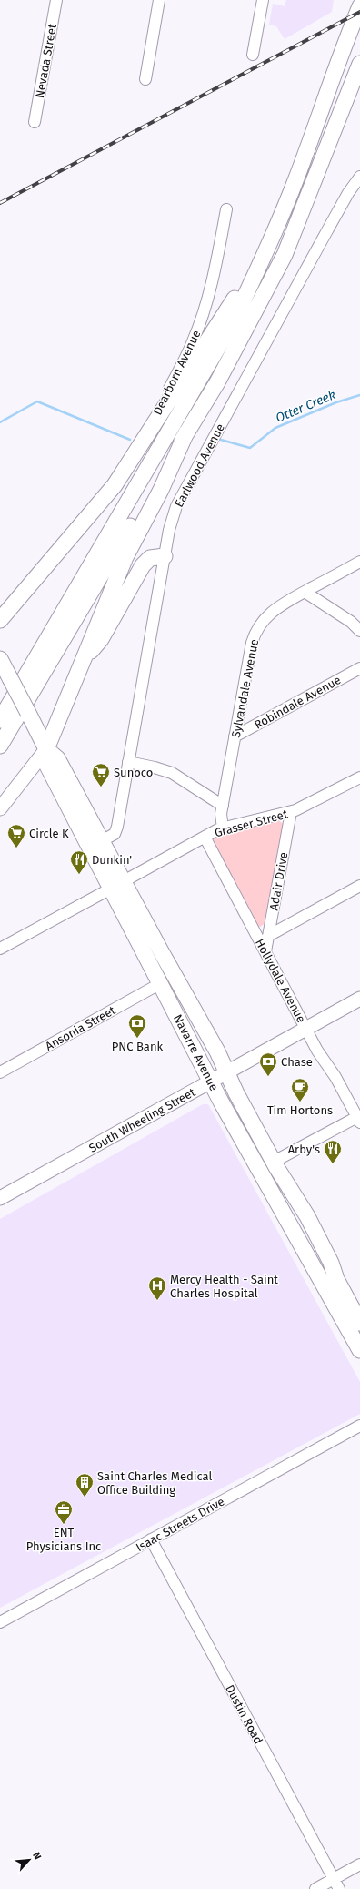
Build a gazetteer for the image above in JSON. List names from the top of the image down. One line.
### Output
{"streets":{"highway":["Navarre Avenue"],"main road":["South Wheeling Street"],"street":["Nevada Street","Dearborn Avenue","Earlwood Avenue","Sylvandale Avenue","Robindale Avenue","Grasser Street","Adair Drive","Hollydale Avenue","Ansonia Street","Isaac Streets Drive","Dustin Road"]},"crossings":[["Earlwood Avenue","Navarre Avenue"],["Sylvandale Avenue","Robindale Avenue"],["Sylvandale Avenue","Grasser Street"],["Grasser Street","Adair Drive"],["Grasser Street","Hollydale Avenue"],["Grasser Street","Navarre Avenue"],["Adair Drive","Hollydale Avenue"],["Hollydale Avenue","South Wheeling Street"],["Ansonia Street","Navarre Avenue"],["Navarre Avenue","South Wheeling Street"],["Isaac Streets Drive","Dustin Road"]],"water":["Otter Creek"],"places":{"supermarket":["Sunoco","Circle K"],"restaurant":["Dunkin'","Arby's"],"bank":["PNC Bank","Chase"],"cafe":["Tim Hortons"],"hospital":["Mercy Health - Saint Charles Hospital"],"building":["Saint Charles Medical Office Building"],"office":["ENT Physicians Inc"]},"north":"top right"}
